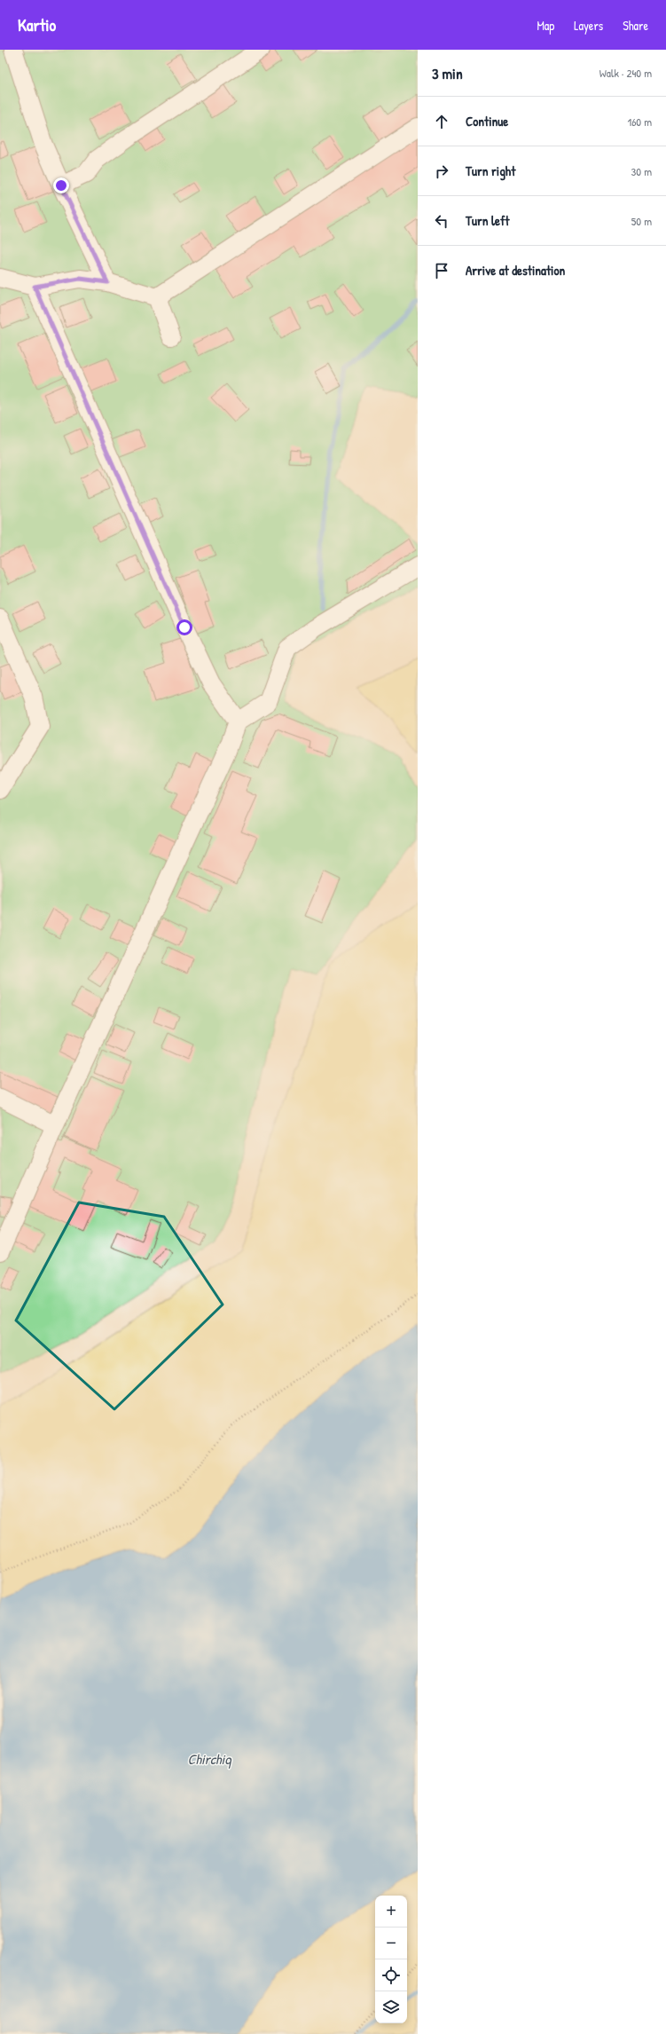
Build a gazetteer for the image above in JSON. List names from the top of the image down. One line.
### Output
{"water":["Chirchiq"],"page":{"header":"Kartio","nav":["Map","Layers","Share"],"heading":["3 min","Walk · 240 m"],"list":[["Continue","160 m"],["Turn right","30 m"],["Turn left","50 m"],"Arrive at destination"],"map_buttons":["+","−"]}}
